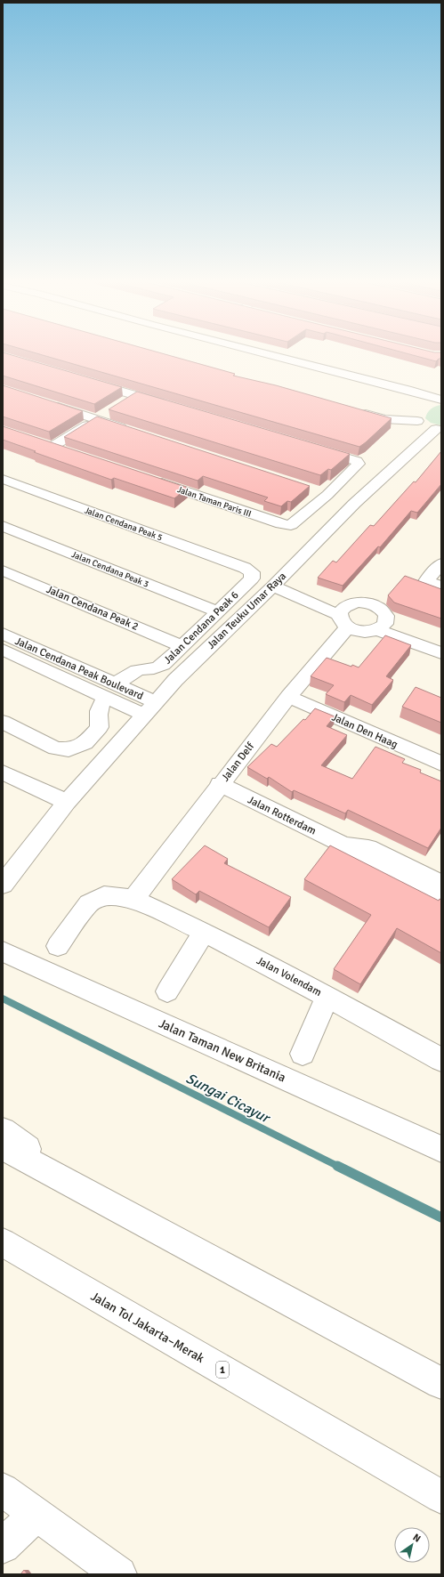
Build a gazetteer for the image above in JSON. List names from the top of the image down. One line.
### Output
{"streets":{"main road":["Jalan Taman Paris III","Jalan Cendana Peak 5","Jalan Cendana Peak 3","Jalan Cendana Peak 2","Jalan Teuku Umar Raya","Jalan Cendana Peak 6","Jalan Cendana Peak Boulevard","Jalan Den Haag","Jalan Delf","Jalan Rotterdam","Jalan Volendam","Jalan Taman New Britania","Jalan Tol Jakarta–Merak","1"]},"crossings":[["Jalan Cendana Peak 5","Jalan Cendana Peak 6"],["Jalan Cendana Peak 3","Jalan Cendana Peak 6"],["Jalan Cendana Peak 2","Jalan Cendana Peak 6"],["Jalan Teuku Umar Raya","Jalan Cendana Peak Boulevard"],["Jalan Cendana Peak 6","Jalan Cendana Peak Boulevard"],["Jalan Den Haag","Jalan Delf"],["Jalan Delf","Jalan Rotterdam"],["Jalan Delf","Jalan Volendam"]],"water":["Sungai Cicayur"],"north":"top right"}
